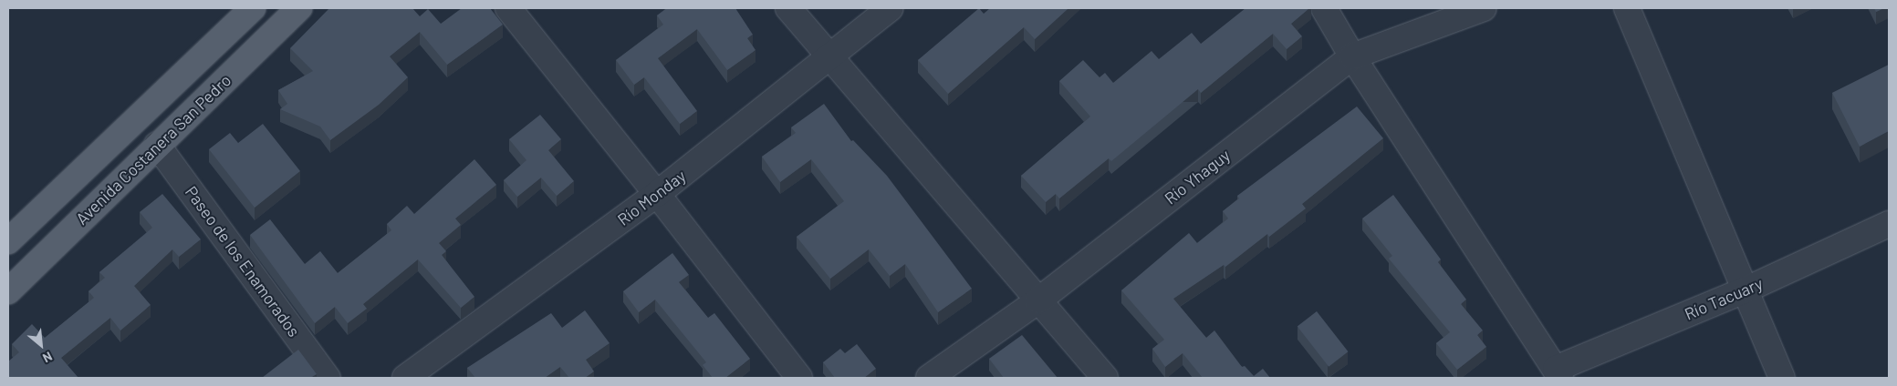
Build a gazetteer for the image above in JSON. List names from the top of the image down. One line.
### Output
{"streets":{"main road":["Avenida Costanera San Pedro"],"street":["Río Yhaguy","Río Monday","Paseo de los Enamorados","Río Tacuary"]},"crossings":[["Avenida Costanera San Pedro","Paseo de los Enamorados"]],"north":"bottom right"}
